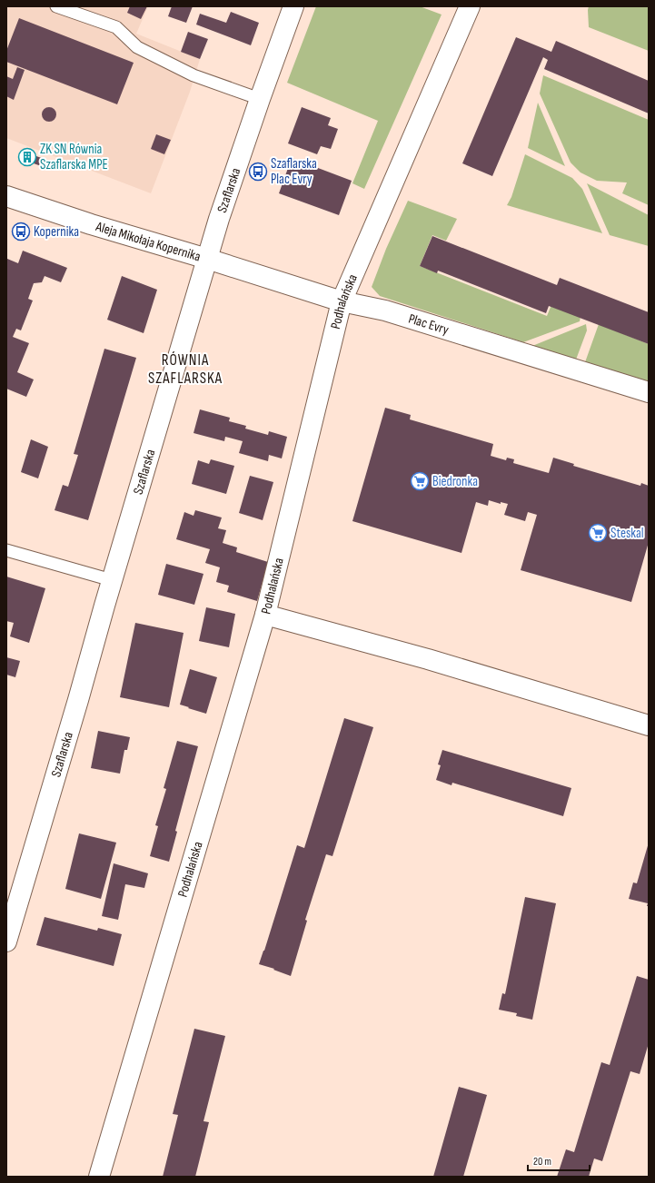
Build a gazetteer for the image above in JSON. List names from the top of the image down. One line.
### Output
{"streets":{"street":["Szaflarska","Aleja Mikołaja Kopernika","Podhalańska","Plac Evry"]},"crossings":[["Szaflarska","Aleja Mikołaja Kopernika"],["Szaflarska","Plac Evry"],["Aleja Mikołaja Kopernika","Plac Evry"],["Podhalańska","Plac Evry"]],"districts":["RÓWNIA SZAFLARSKA"],"places":{"building":["ZK SN Równia Szaflarska MPE"],"bus stop":["Szaflarska Plac Evry","Kopernika"],"supermarket":["Biedronka","Steskal"]},"scale_bar":"20 m"}
